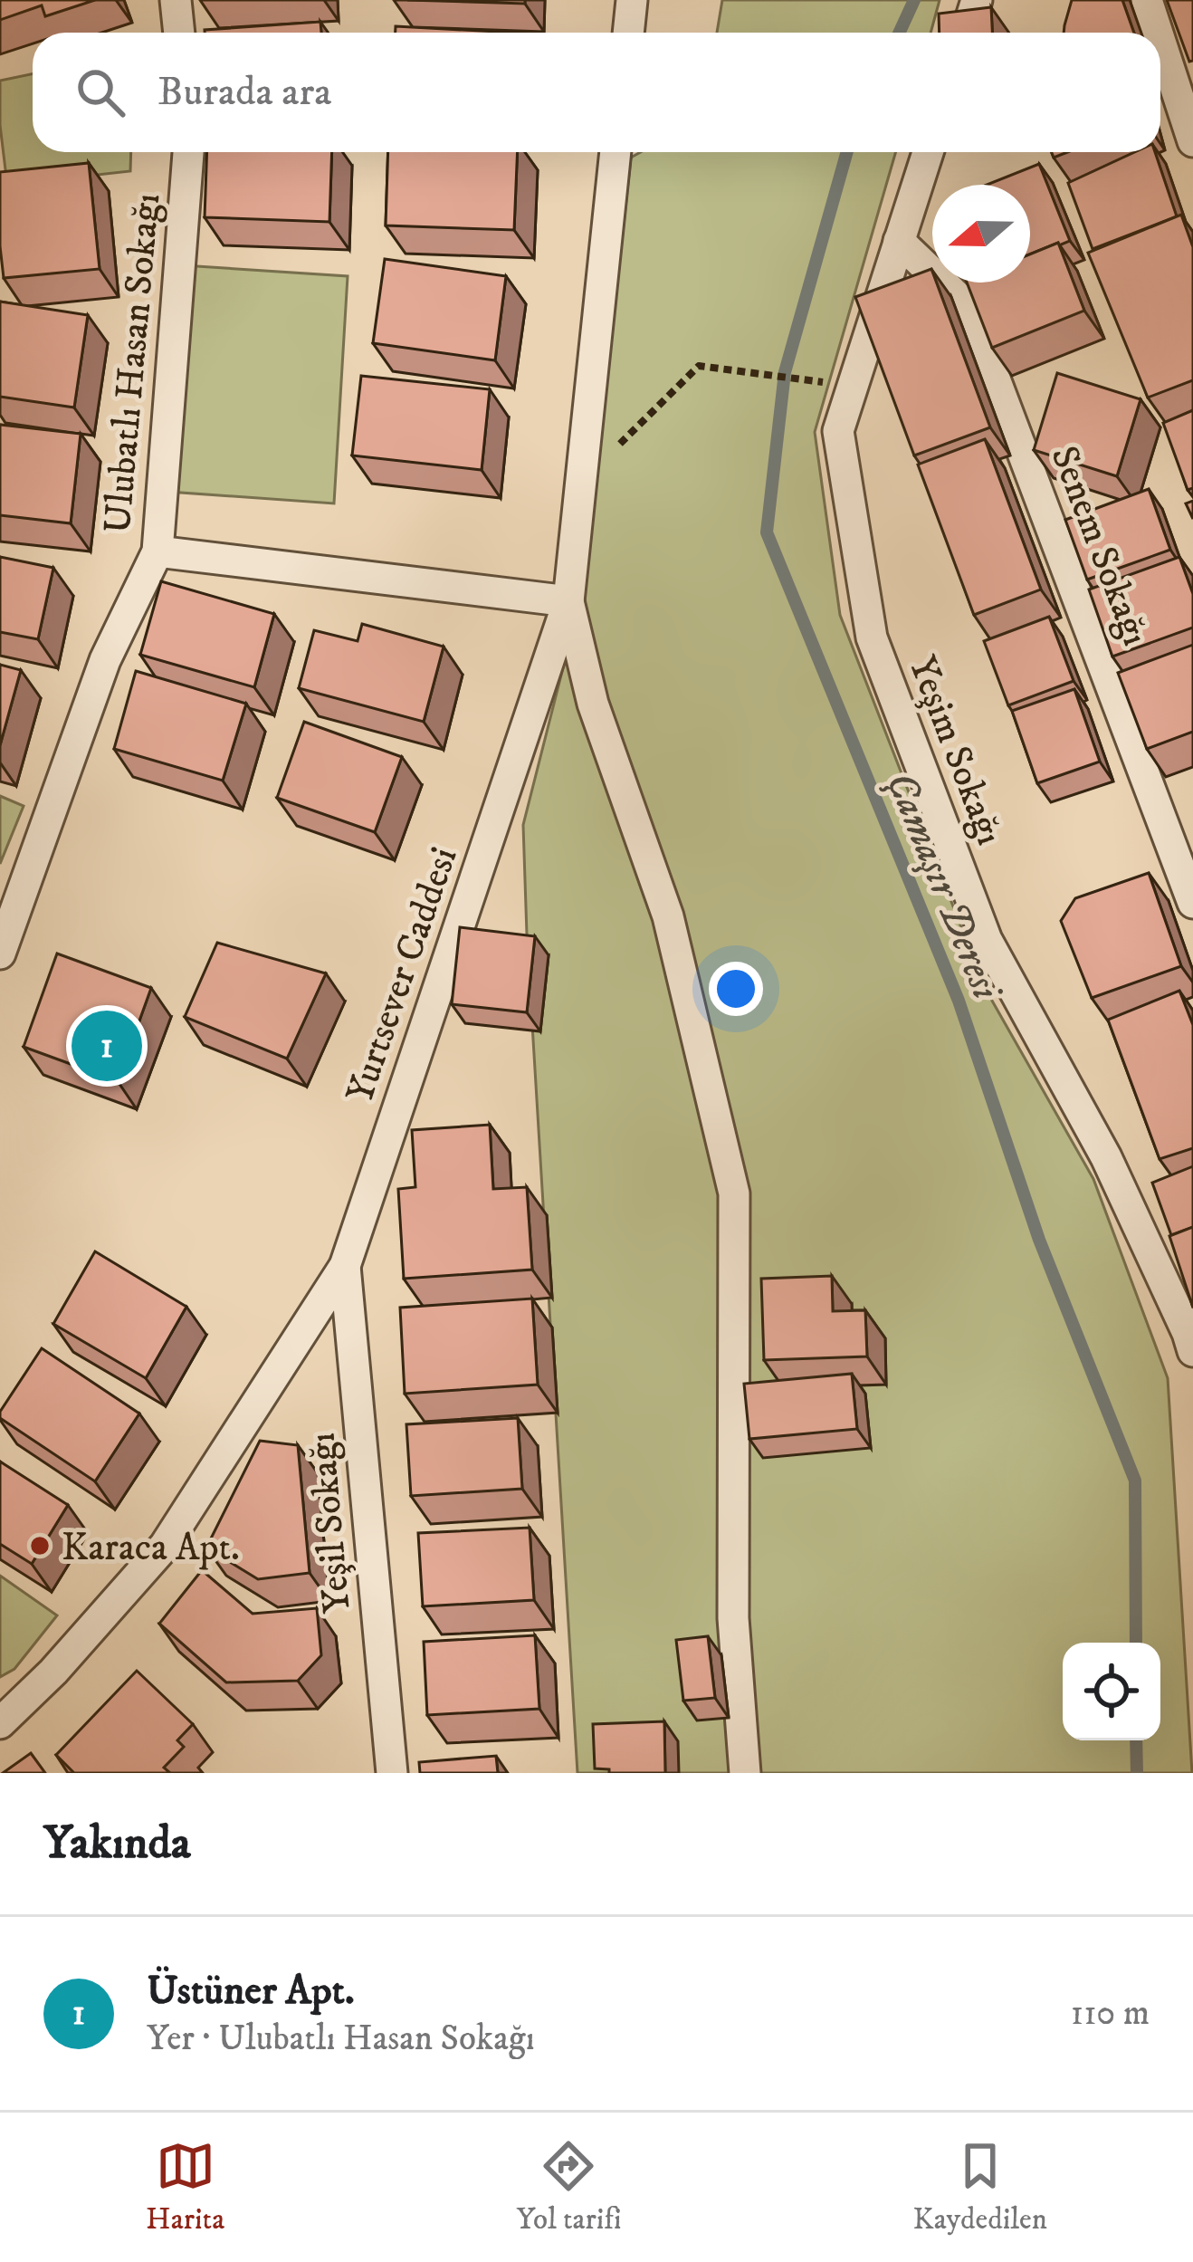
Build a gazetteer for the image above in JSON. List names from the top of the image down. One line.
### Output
{"streets":{"street":["Ulubatlı Hasan Sokağı","Senem Sokağı","Yeşim Sokağı","Yurtsever Caddesi","Yeşil Sokağı"]},"crossings":[["Senem Sokağı","Yeşim Sokağı"],["Yurtsever Caddesi","Yeşil Sokağı"]],"water":["Çamaşır Deresi"],"places":["Karaca Apt."],"north":"left","page":{"search":"Burada ara","pins":"1","heading":"Yakında","list":[{"mark":"1","name":"Üstüner Apt.","note":"Yer · Ulubatlı Hasan Sokağı","value":"110 m"}],"nav":["Harita","Yol tarifi","Kaydedilen"]}}
